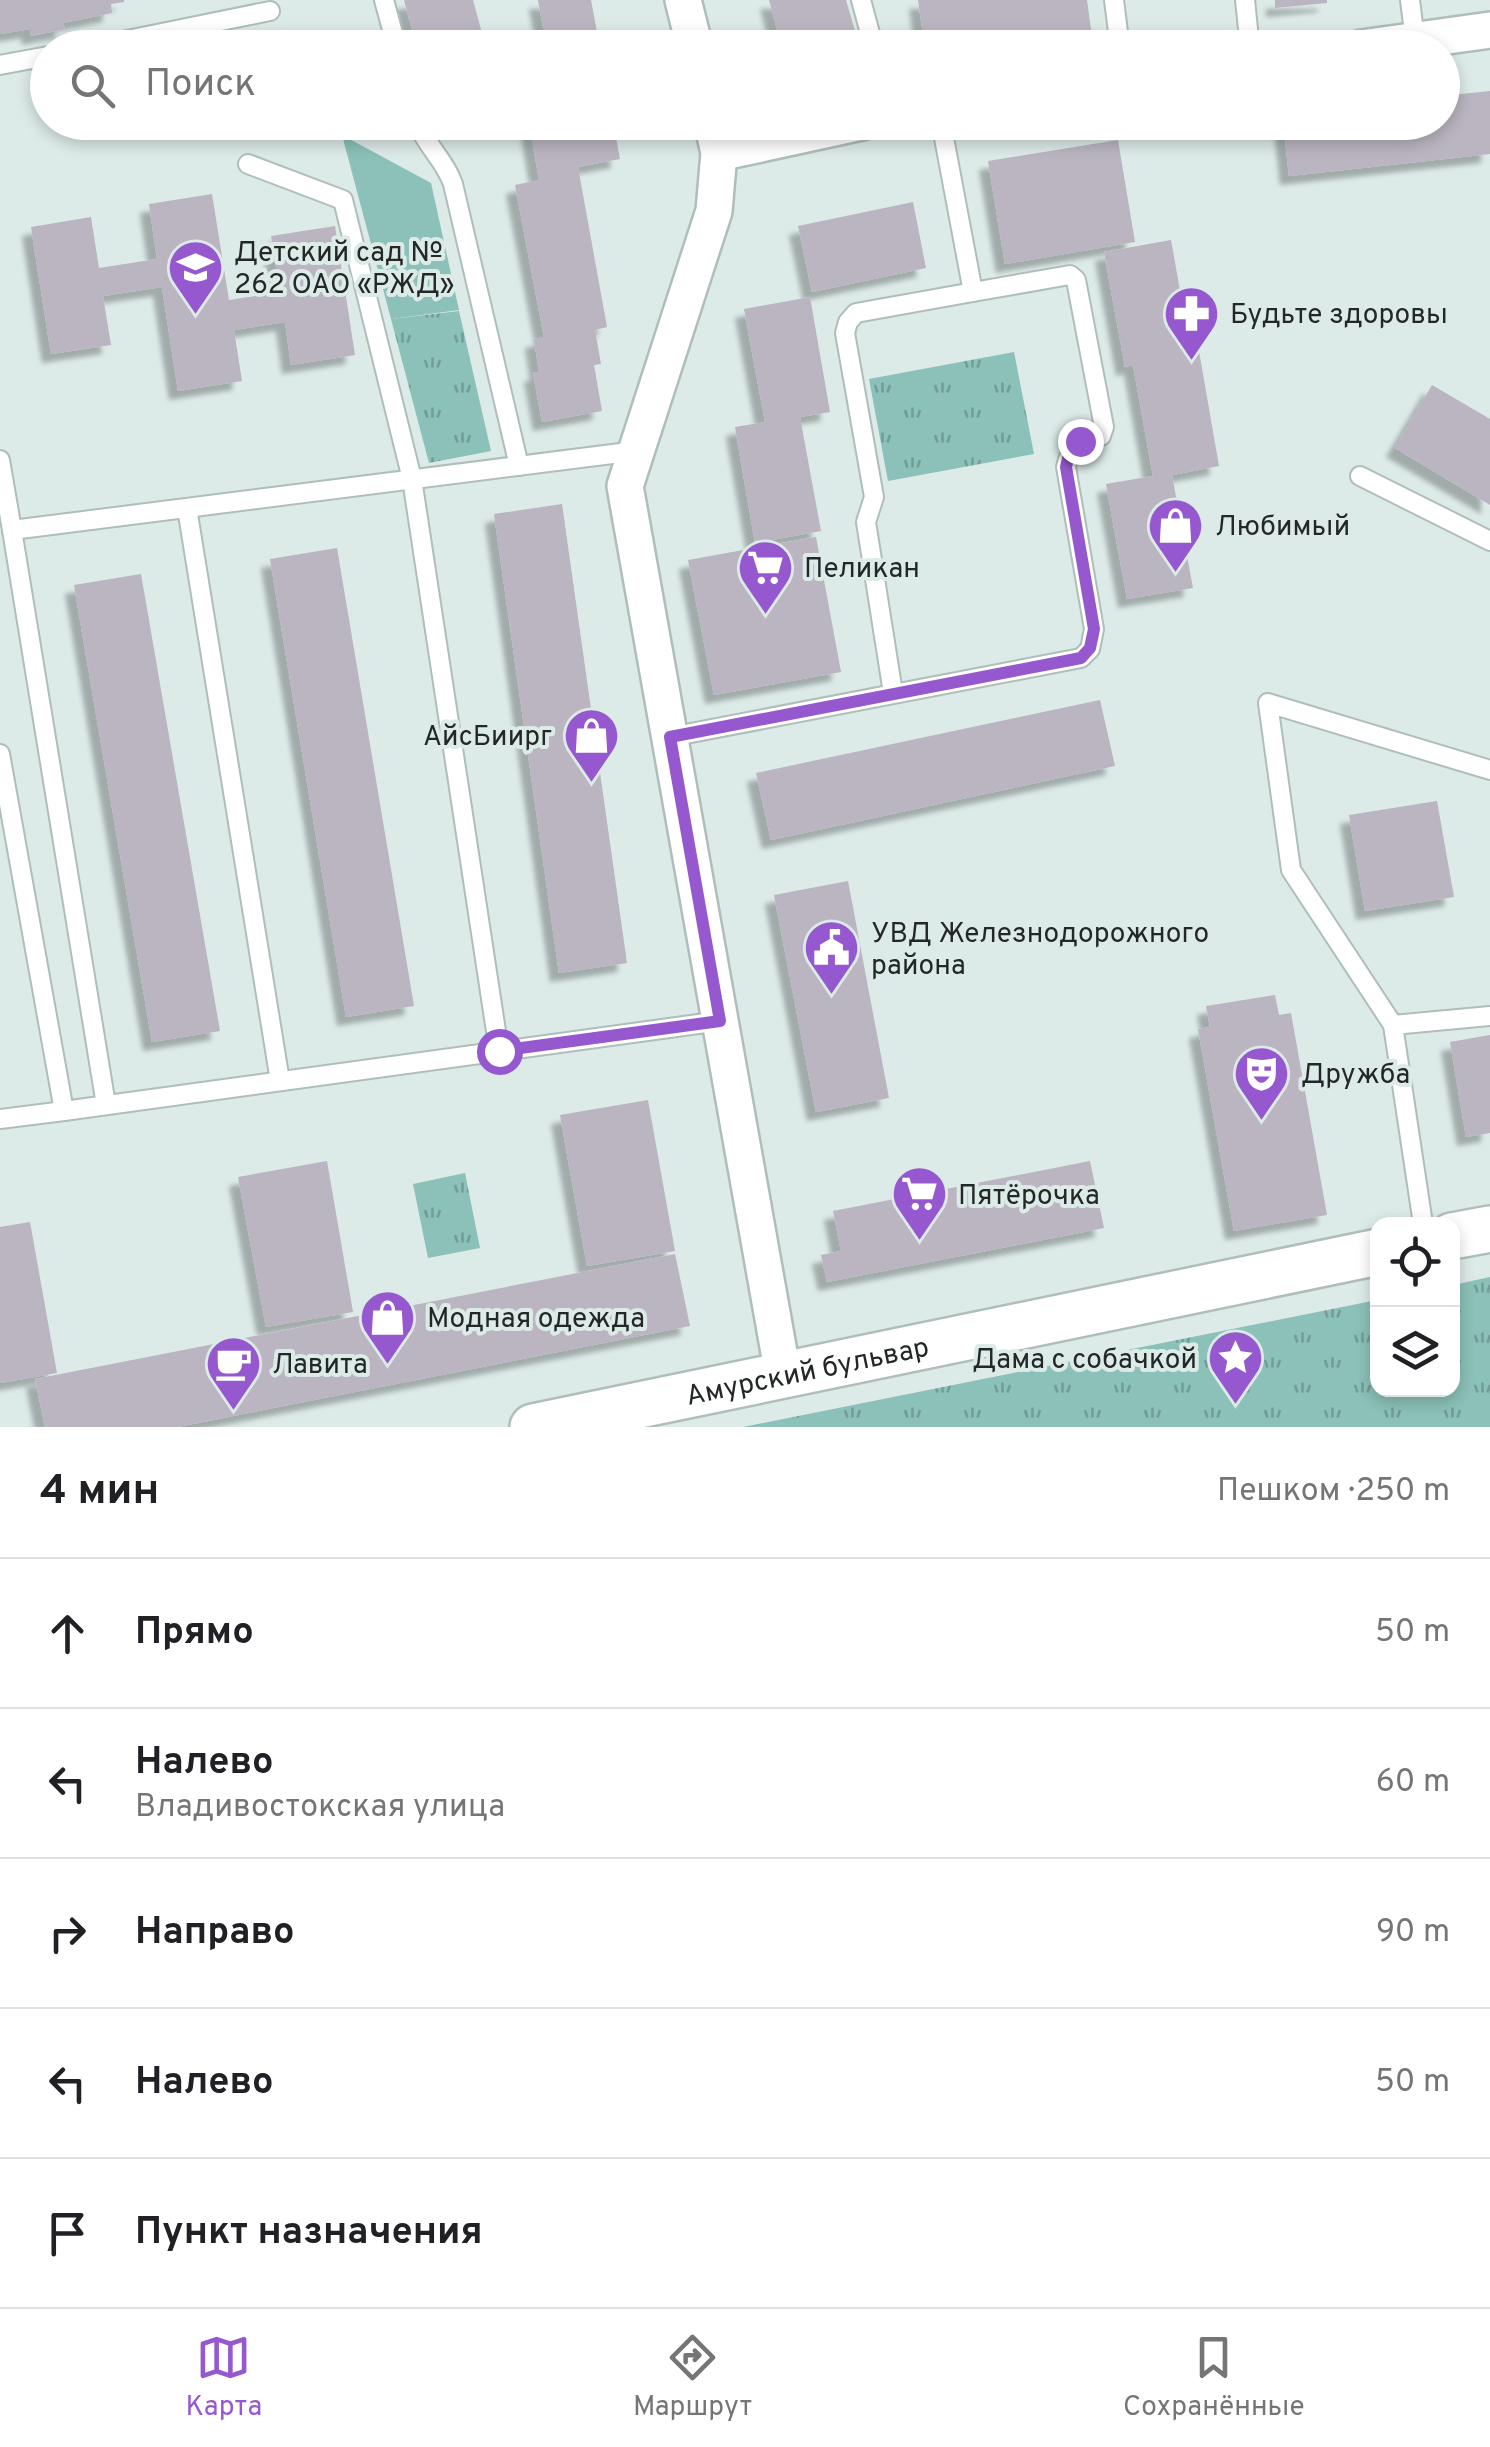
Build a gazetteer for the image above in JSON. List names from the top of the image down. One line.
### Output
{"streets":{"street":["Амурский бульвар"]},"places":{"school or university":["Детский сад № 262 ОАО «РЖД»"],"pharmacy":["Будьте здоровы"],"shop":["Любимый","АйсБиирг","Модная одежда"],"supermarket":["Пеликан","Пятёрочка"],"public building":["УВД Железнодорожного района"],"theatre":["Дружба"],"place":["Дама с собачкой"],"cafe":["Лавита"]},"page":{"search":"Поиск","heading":["4 мин","Пешком · 250 m"],"list":[["Прямо","50 m"],["Налево","Владивостокская улица","60 m"],["Направо","90 m"],["Налево","50 m"],"Пункт назначения"],"nav":["Карта","Маршрут","Сохранённые"]}}
